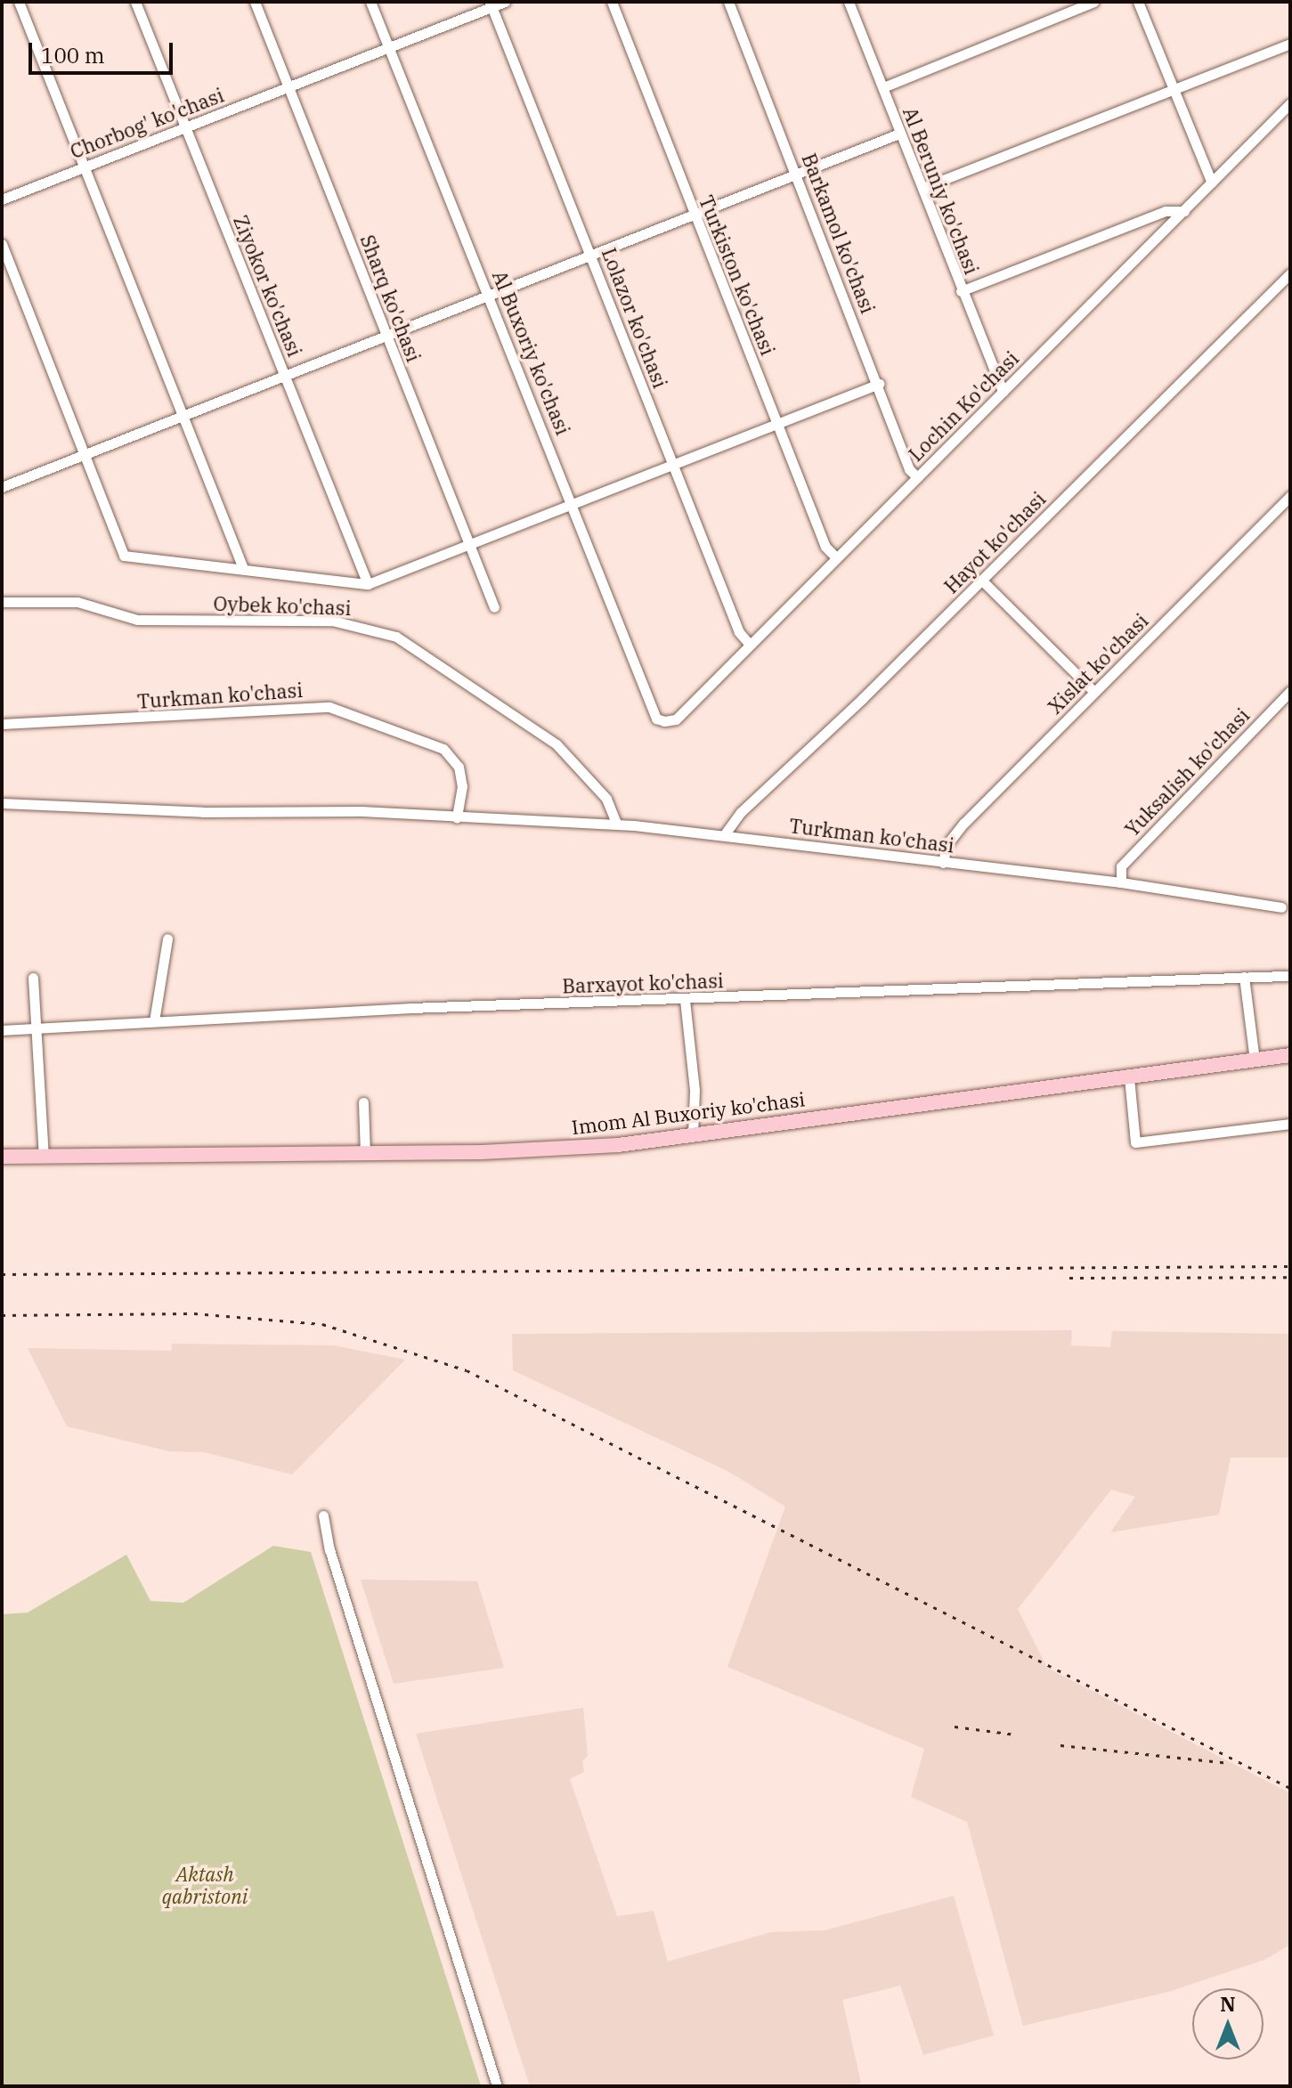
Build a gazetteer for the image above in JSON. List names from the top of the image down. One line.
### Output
{"streets":{"main road":["Imom Al Buxoriy ko'chasi"],"street":["Chorbog' ko'chasi","Al Beruniy ko'chasi","Barkamol ko'chasi","Turkiston ko'chasi","Ziyokor ko'chasi","Sharq ko'chasi","Lolazor ko'chasi","Al Buxoriy ko'chasi","Lochin Ko'chasi","Hayot ko'chasi","Oybek ko'chasi","Xislat ko'chasi","Turkman ko'chasi","Yuksalish ko'chasi","Barxayot ko'chasi"]},"crossings":[["Chorbog' ko'chasi","Ziyokor ko'chasi"],["Chorbog' ko'chasi","Sharq ko'chasi"],["Chorbog' ko'chasi","Lolazor ko'chasi"],["Chorbog' ko'chasi","Al Buxoriy ko'chasi"],["Al Beruniy ko'chasi","Lochin Ko'chasi"],["Barkamol ko'chasi","Lochin Ko'chasi"],["Turkiston ko'chasi","Lochin Ko'chasi"],["Lolazor ko'chasi","Lochin Ko'chasi"],["Al Buxoriy ko'chasi","Lochin Ko'chasi"],["Hayot ko'chasi","Turkman ko'chasi"],["Oybek ko'chasi","Turkman ko'chasi"],["Xislat ko'chasi","Turkman ko'chasi"],["Turkman ko'chasi","Yuksalish ko'chasi"]],"parks":["Aktash qabristoni"],"scale_bar":"100 m","north":"top"}
